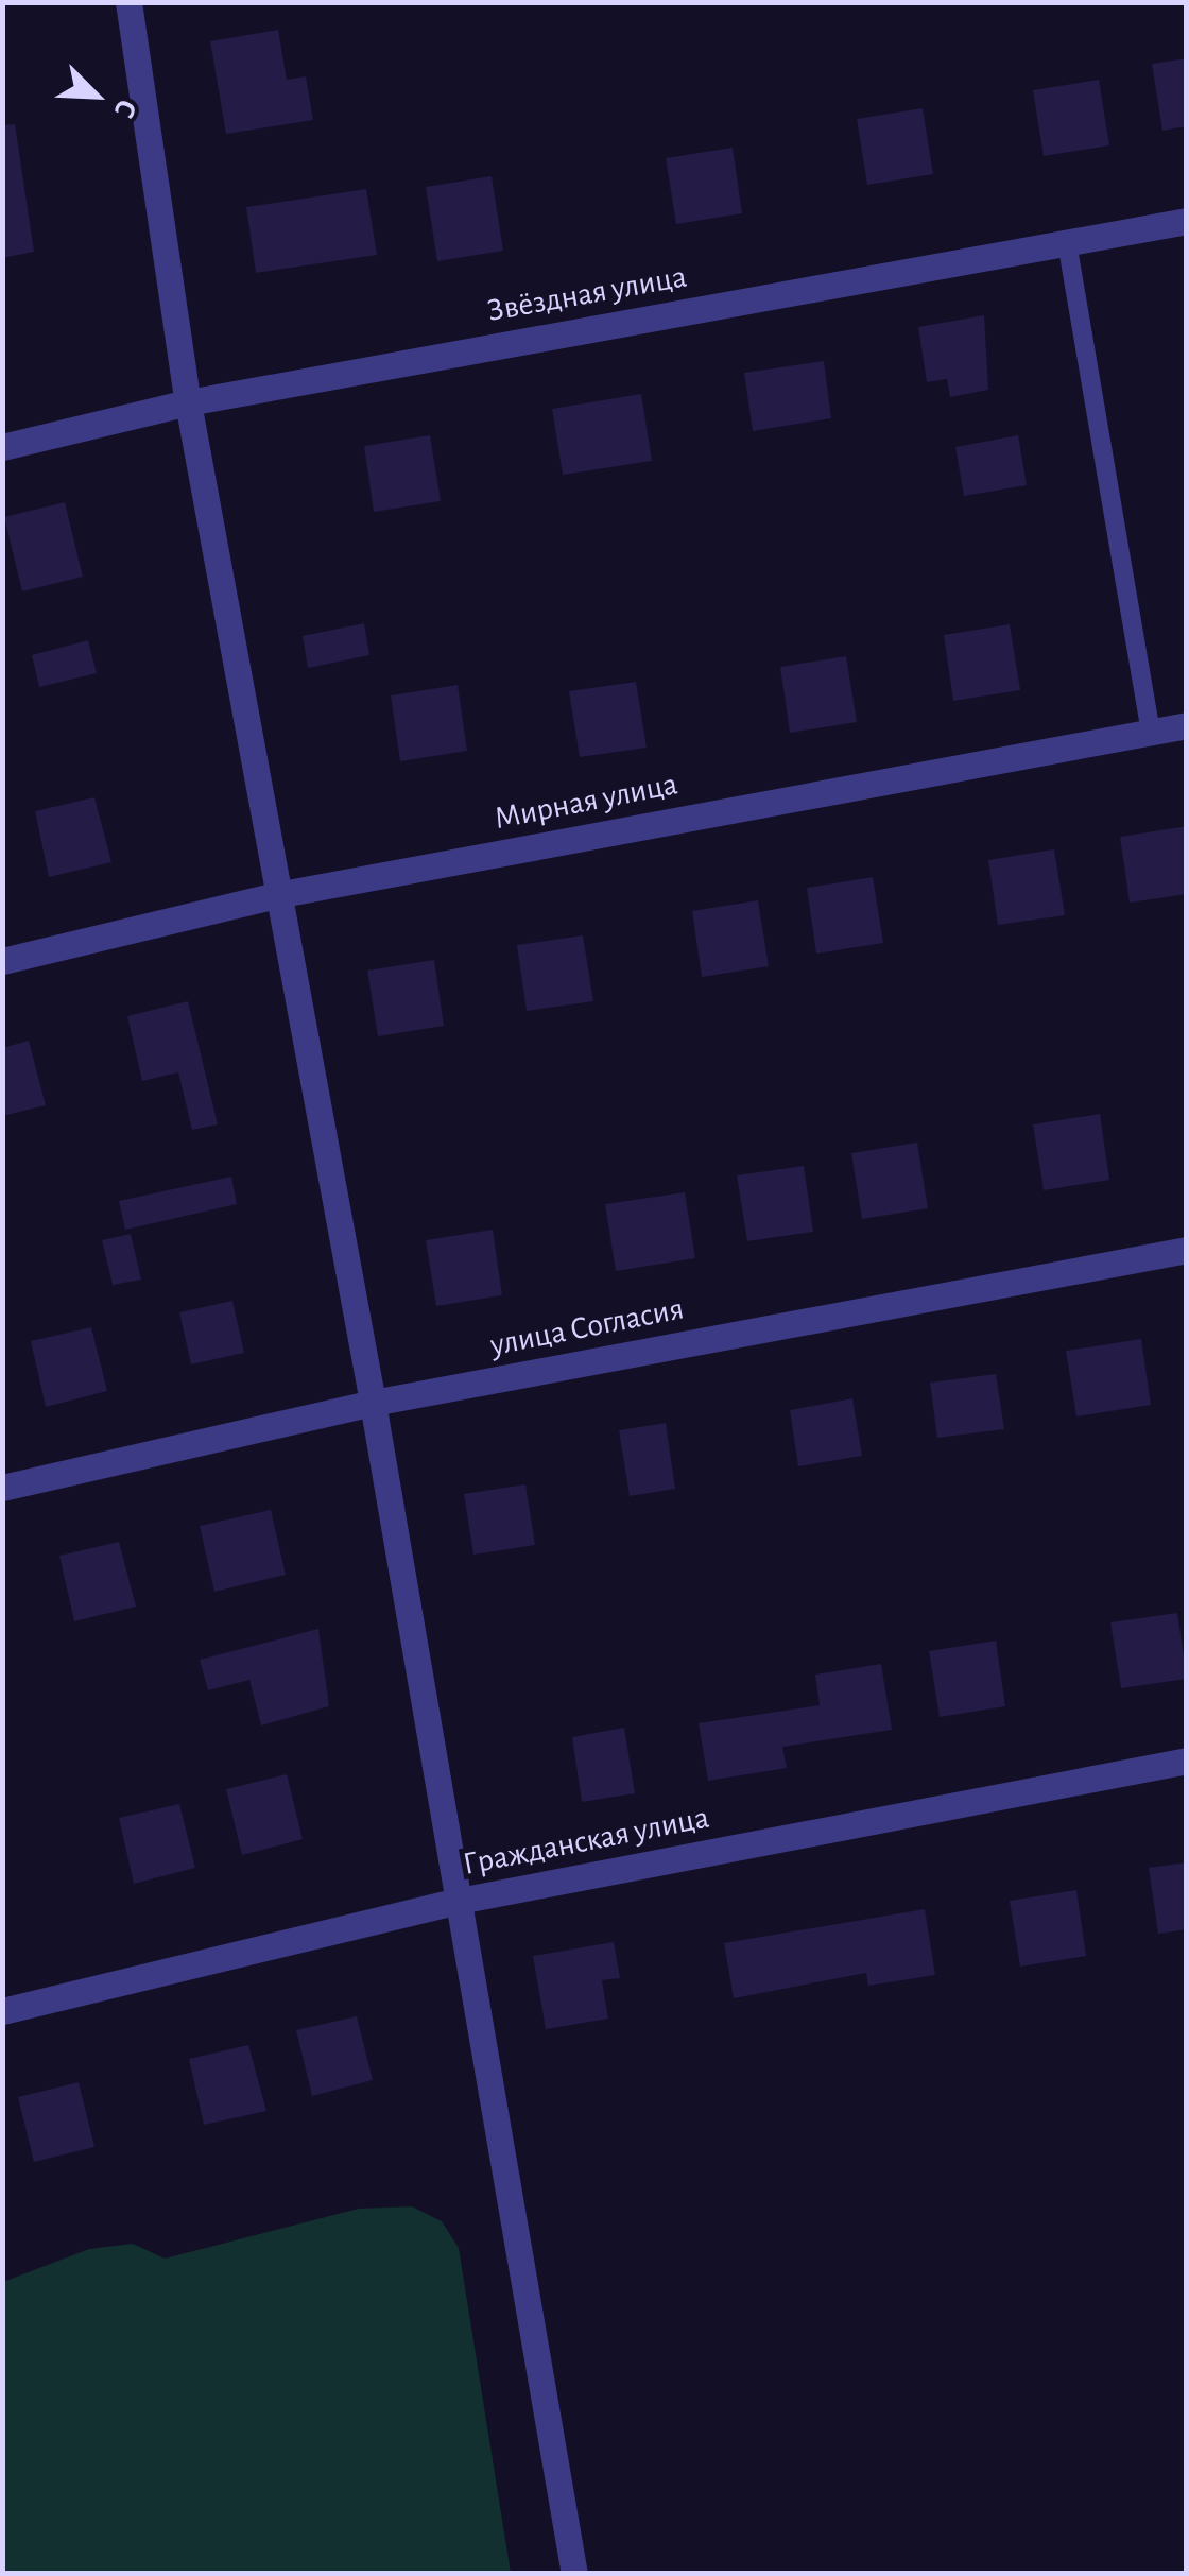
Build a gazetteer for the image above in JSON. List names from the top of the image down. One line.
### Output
{"streets":{"street":["Звёздная улица","Мирная улица","улица Согласия","Гражданская улица"]},"north":"bottom right"}
